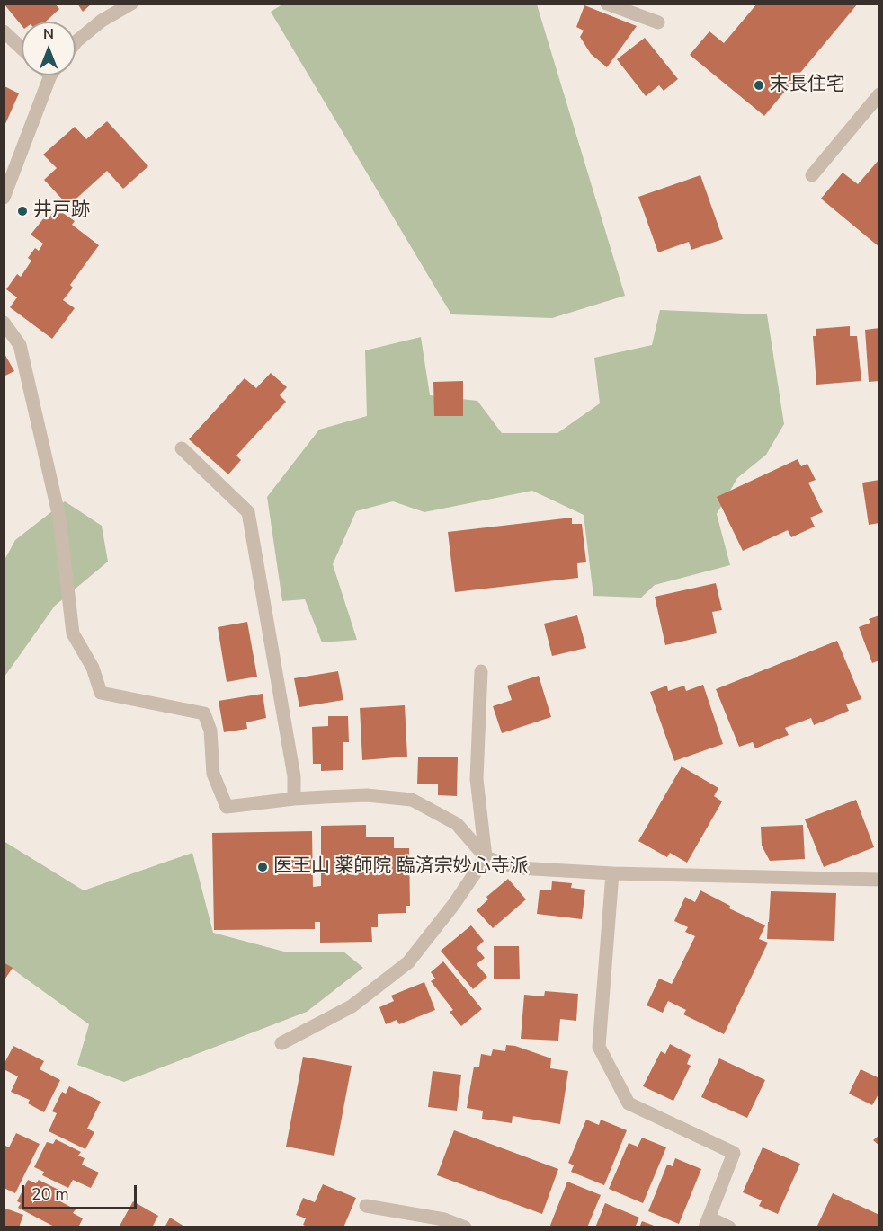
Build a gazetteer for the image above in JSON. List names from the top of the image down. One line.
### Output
{"places":["末長住宅","井戸跡","医王山 薬師院 臨済宗妙心寺派"],"scale_bar":"20 m","north":"top"}
